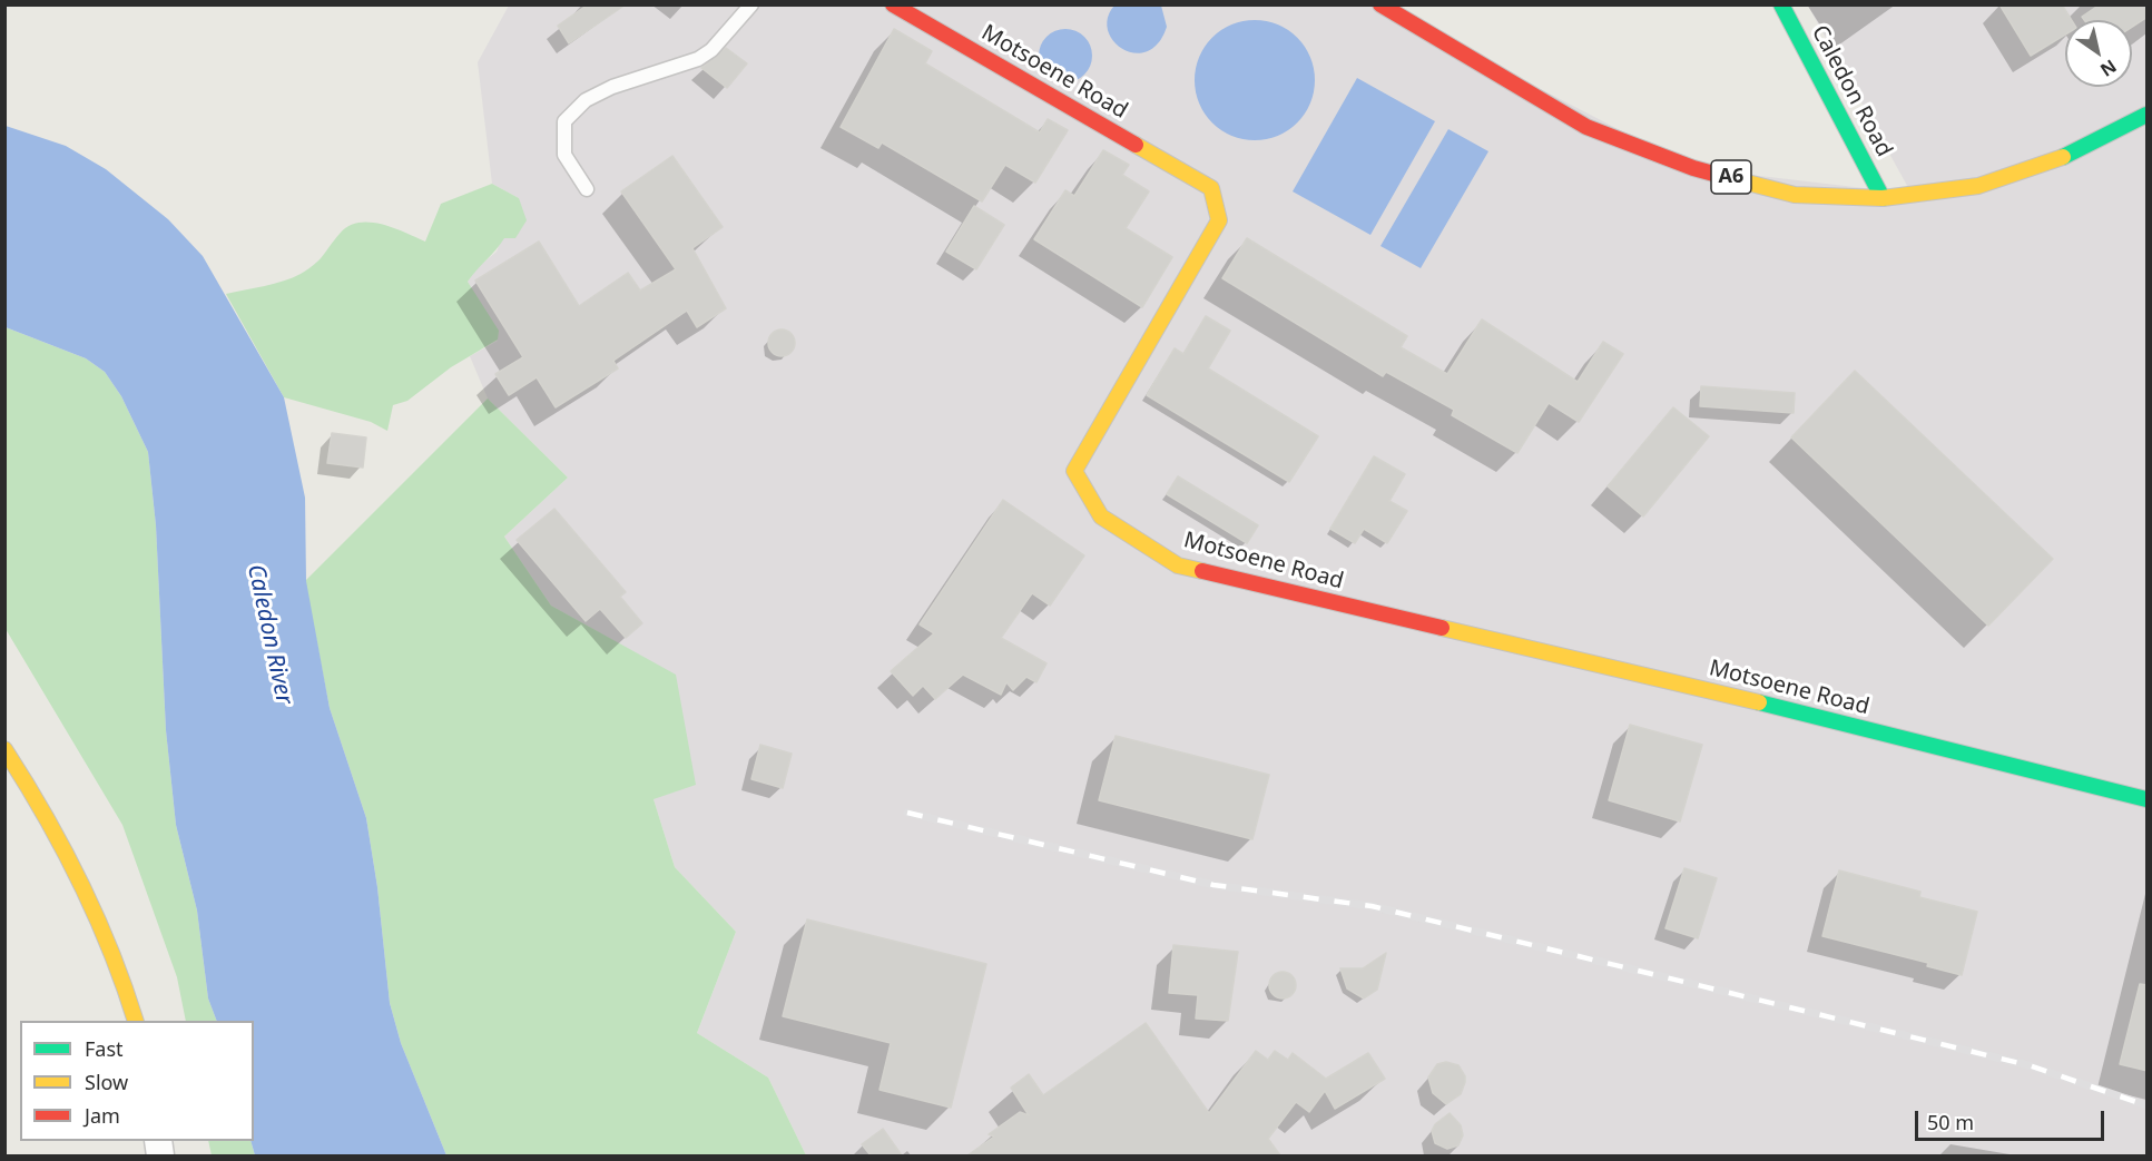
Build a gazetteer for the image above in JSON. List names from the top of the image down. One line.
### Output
{"streets":{"street":["Motsoene Road","Caledon Road","A6"]},"crossings":[["Caledon Road","A6"]],"water":["Caledon River"],"legend":["Fast","Slow","Jam"],"scale_bar":"50 m","north":"bottom right"}
